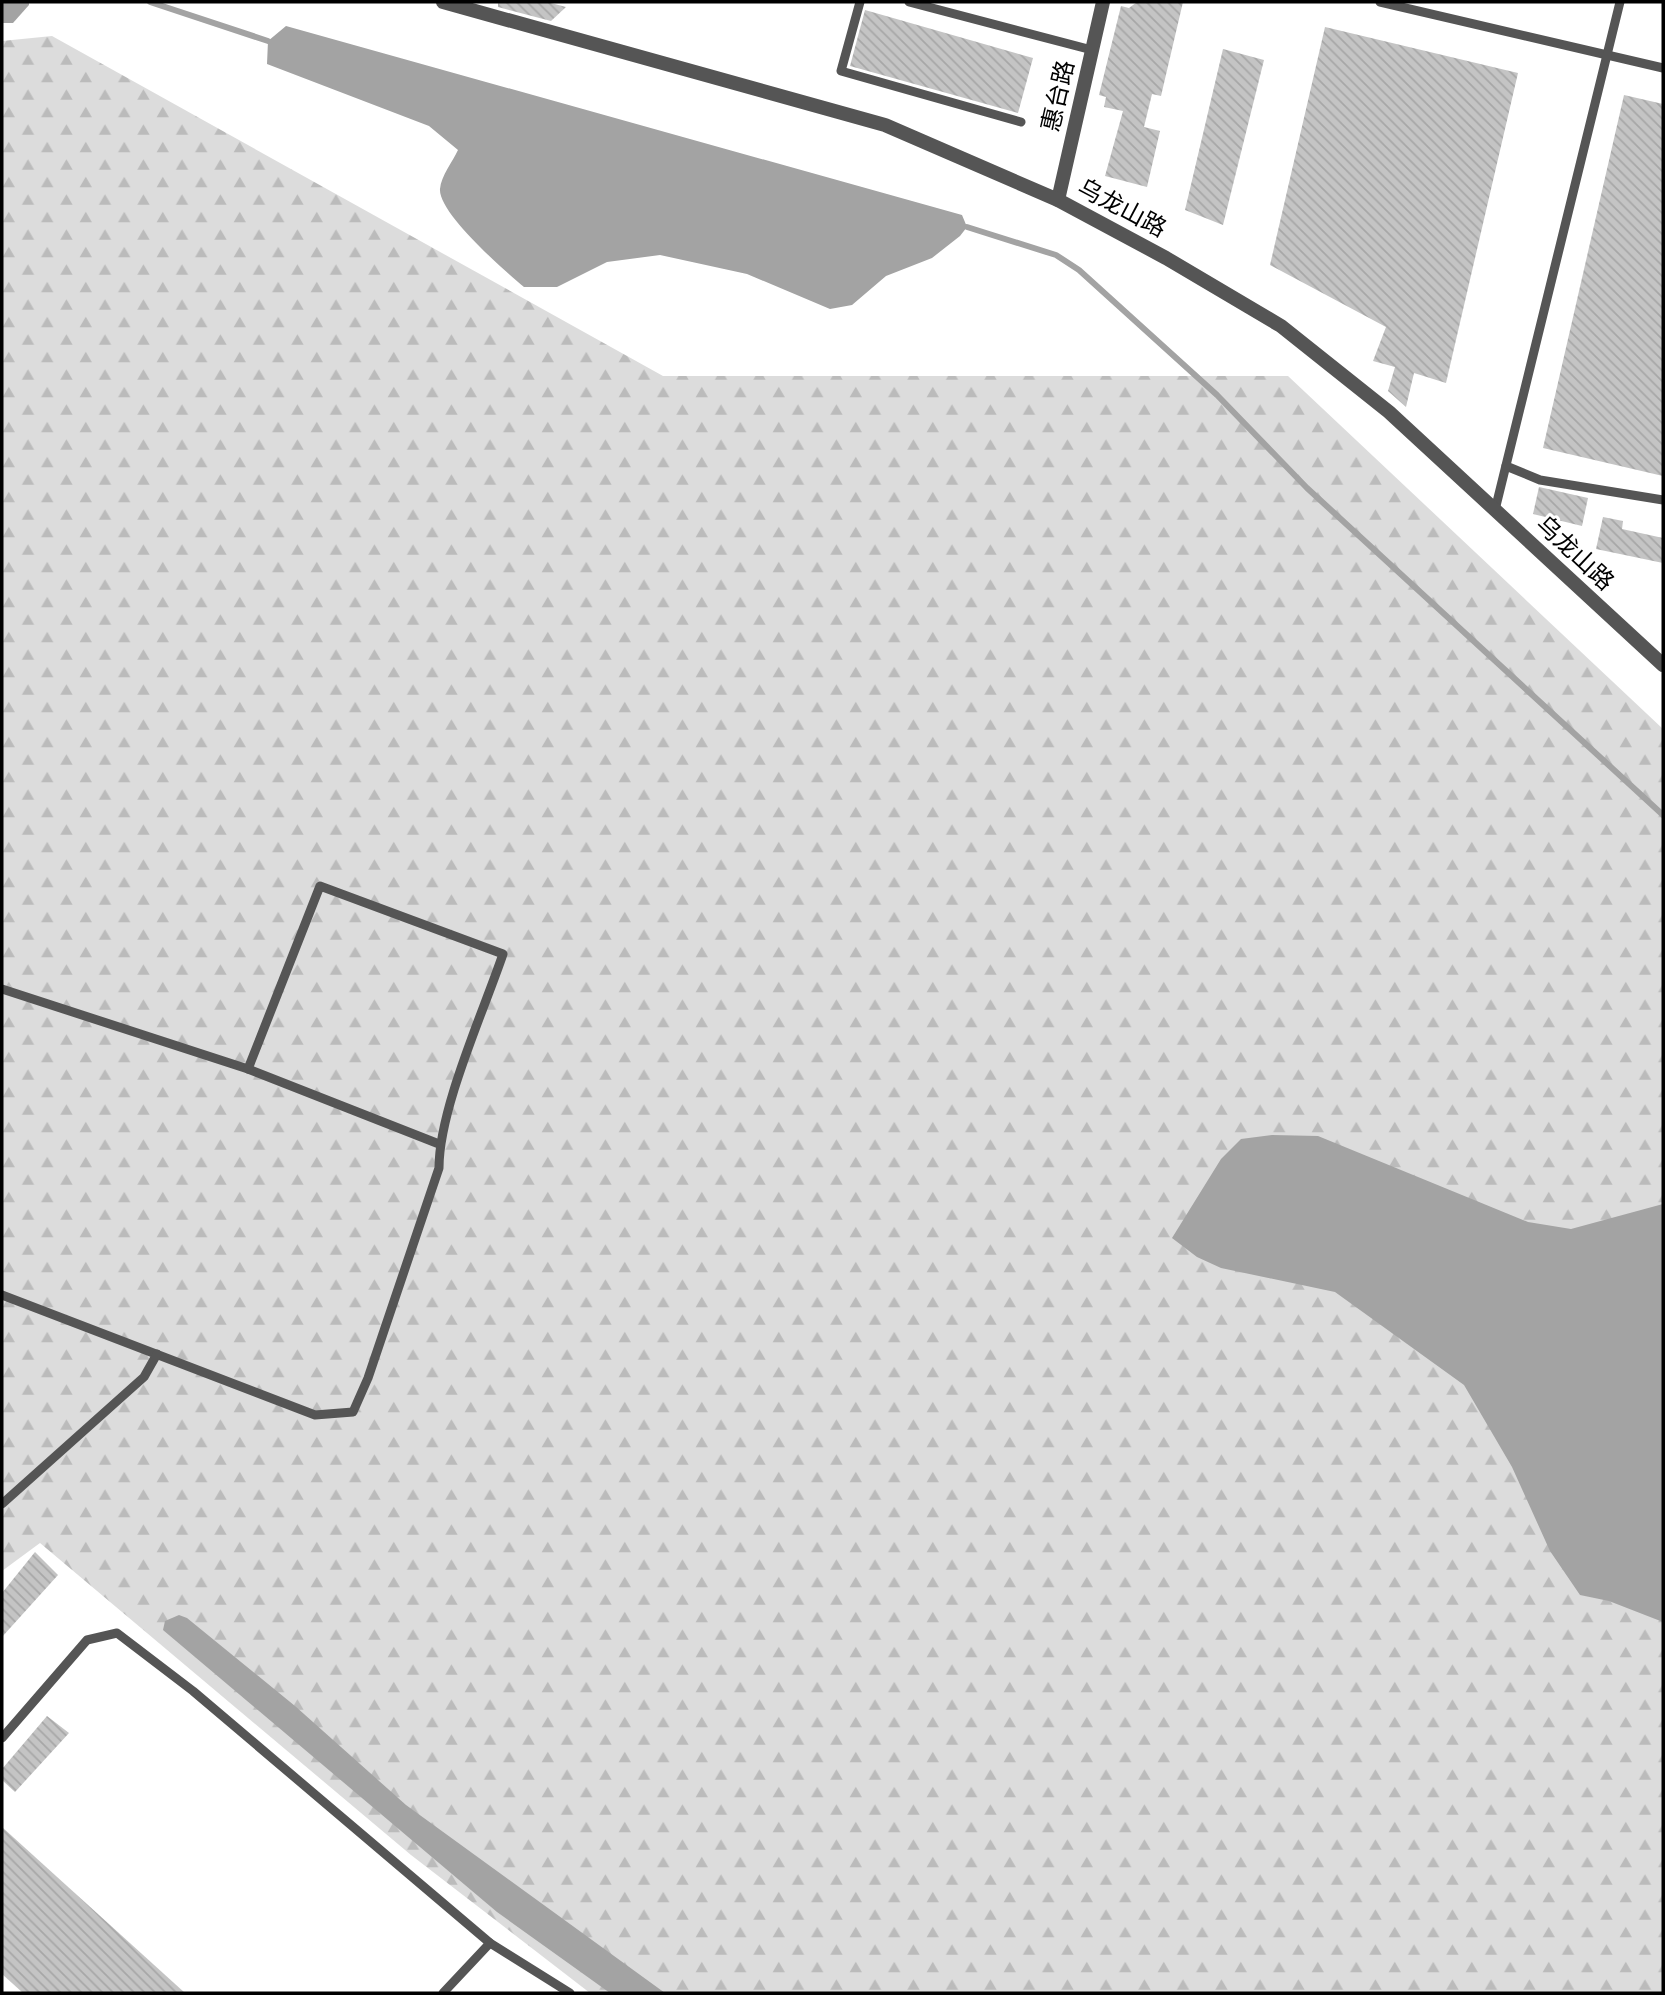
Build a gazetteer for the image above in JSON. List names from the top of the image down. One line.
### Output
{"streets":{"street":["惠台路","乌龙山路"]},"crossings":[["惠台路","乌龙山路"]]}
